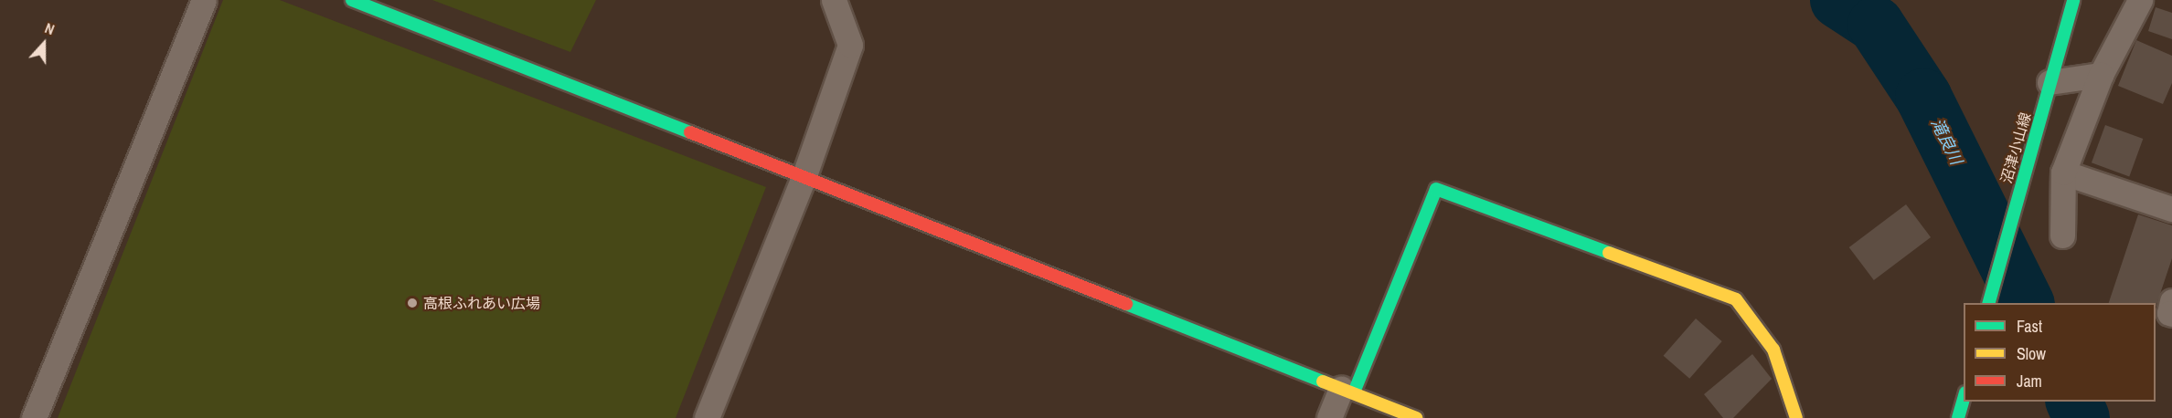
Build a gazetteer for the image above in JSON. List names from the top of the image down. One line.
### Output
{"streets":{"street":["沼津小山線"]},"water":["滝良川"],"places":["高根ふれあい広場"],"legend":["Fast","Slow","Jam"],"north":"top"}
